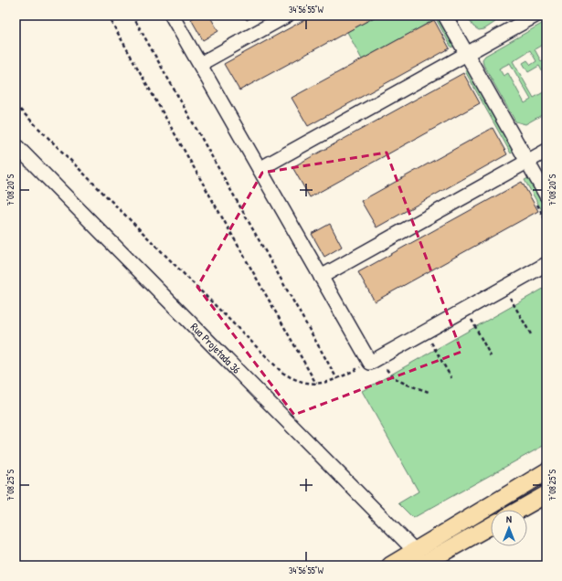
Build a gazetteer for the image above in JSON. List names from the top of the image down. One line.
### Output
{"streets":{"street":["Rua Projetada 36"]},"north":"top","coordinates":["34°56'55\"W","7°08'20\"S","7°08'25\"S"]}
